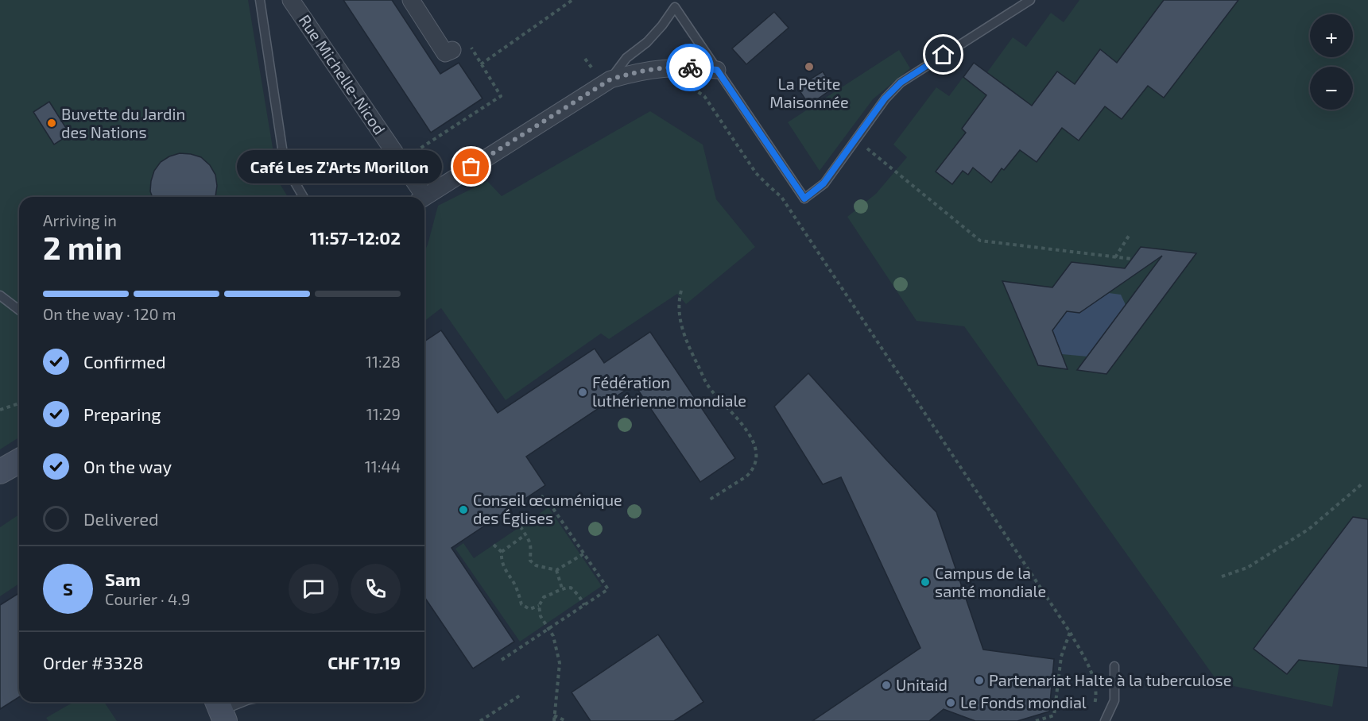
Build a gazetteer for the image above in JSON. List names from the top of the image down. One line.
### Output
{"streets":{"street":["Rue Michelle-Nicod"]},"places":["La Petite Maisonnée","Buvette du Jardin des Nations","Café Les Z’Arts Morillon","Fédération luthérienne mondiale","Conseil œcuménique des Églises","Campus de la santé mondiale","Partenariat Halte à la tuberculose","Unitaid","Le Fonds mondial"],"page":{"map_buttons":["+","−"],"bubble":"Café Les Z’Arts Morillon","heading":["2 min","Arriving in","11:57–12:02"],"panel":["Sam","Courier · 4.9","Order #3328","CHF 17.19"],"bar":"On the way · 120 m","list":[["Confirmed","11:28"],["Preparing","11:29"],["On the way","11:44"],"Delivered"],"round":"S"}}
